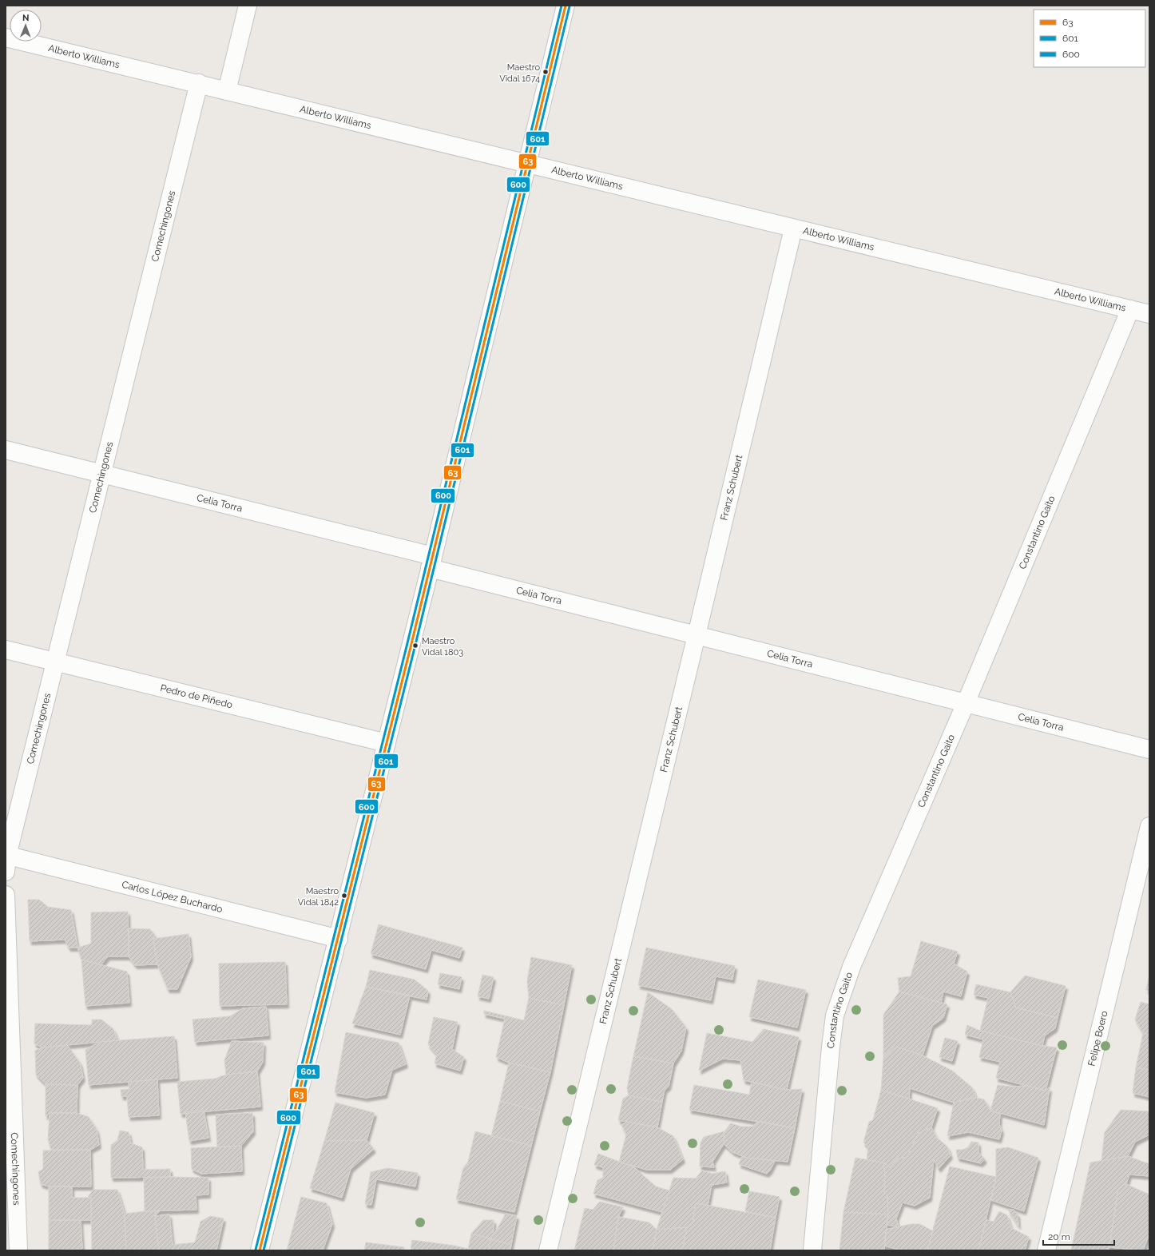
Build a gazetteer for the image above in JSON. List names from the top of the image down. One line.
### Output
{"streets":{"street":["Alberto Williams","Comechingones","Franz Schubert","Celia Torra","Constantino Gaito","Pedro de Piñedo","Carlos López Buchardo","Felipe Boero"]},"crossings":[["Alberto Williams","Comechingones"],["Alberto Williams","Franz Schubert"],["Alberto Williams","Constantino Gaito"],["Comechingones","Celia Torra"],["Comechingones","Pedro de Piñedo"],["Comechingones","Carlos López Buchardo"],["Franz Schubert","Celia Torra"],["Celia Torra","Constantino Gaito"]],"places":["Maestro Vidal 1674","Maestro Vidal 1803","Maestro Vidal 1842"],"lines":["transit line 63","transit line 600","transit line 601"],"legend":["63","601","600"],"scale_bar":"20 m","north":"top"}
